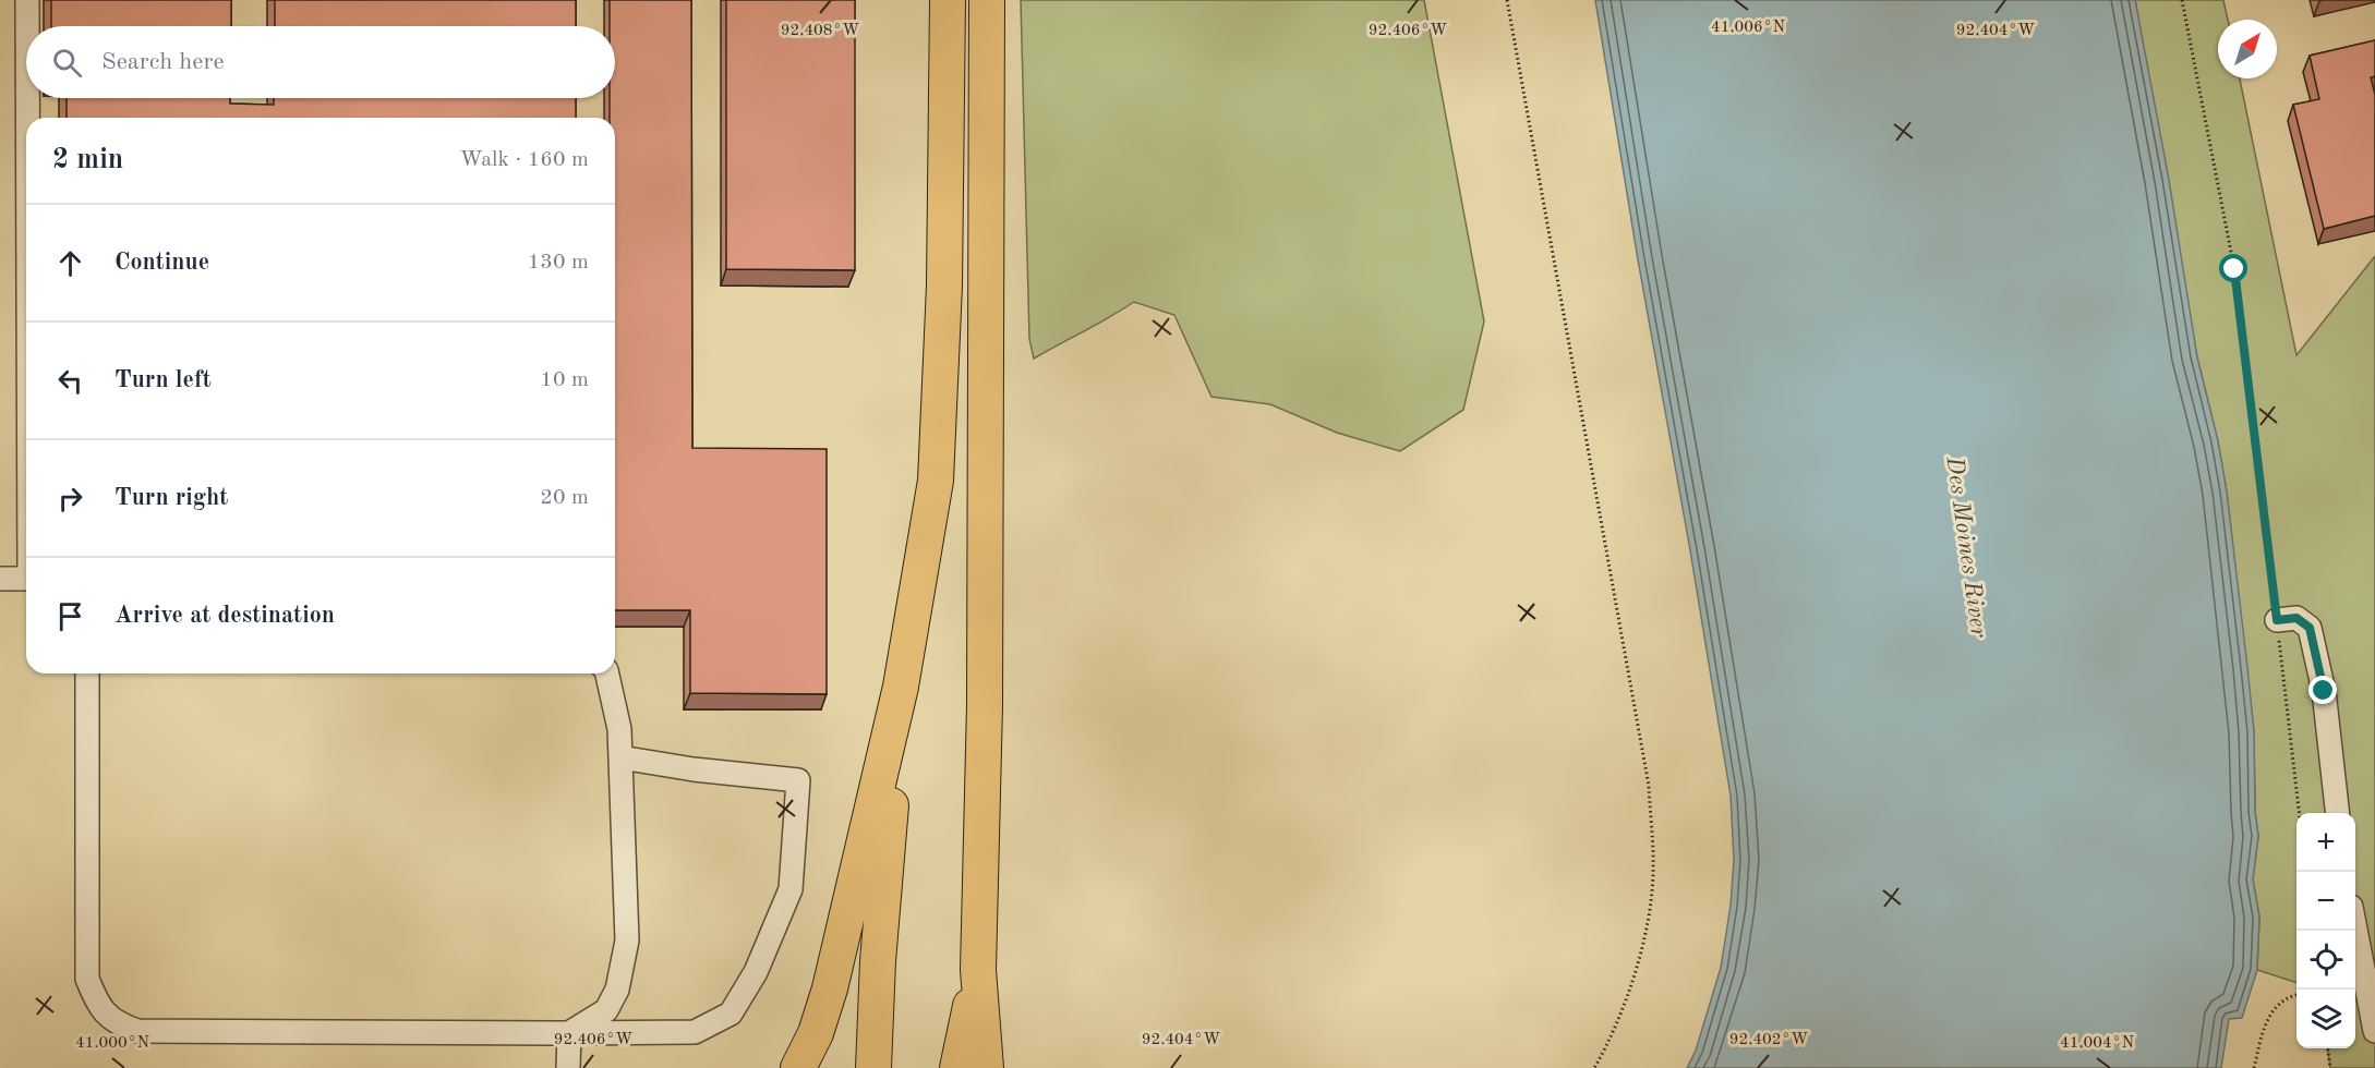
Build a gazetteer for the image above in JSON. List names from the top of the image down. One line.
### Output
{"water":["Des Moines River"],"north":"top right","page":{"search":"Search here","heading":["2 min","Walk · 160 m"],"list":[["Continue","130 m"],["Turn left","10 m"],["Turn right","20 m"],"Arrive at destination"],"map_buttons":["+","−"]},"coordinates":["41.006°N","92.408°W","92.406°W","92.404°W","92.402°W","41.000°N","41.004°N"]}
